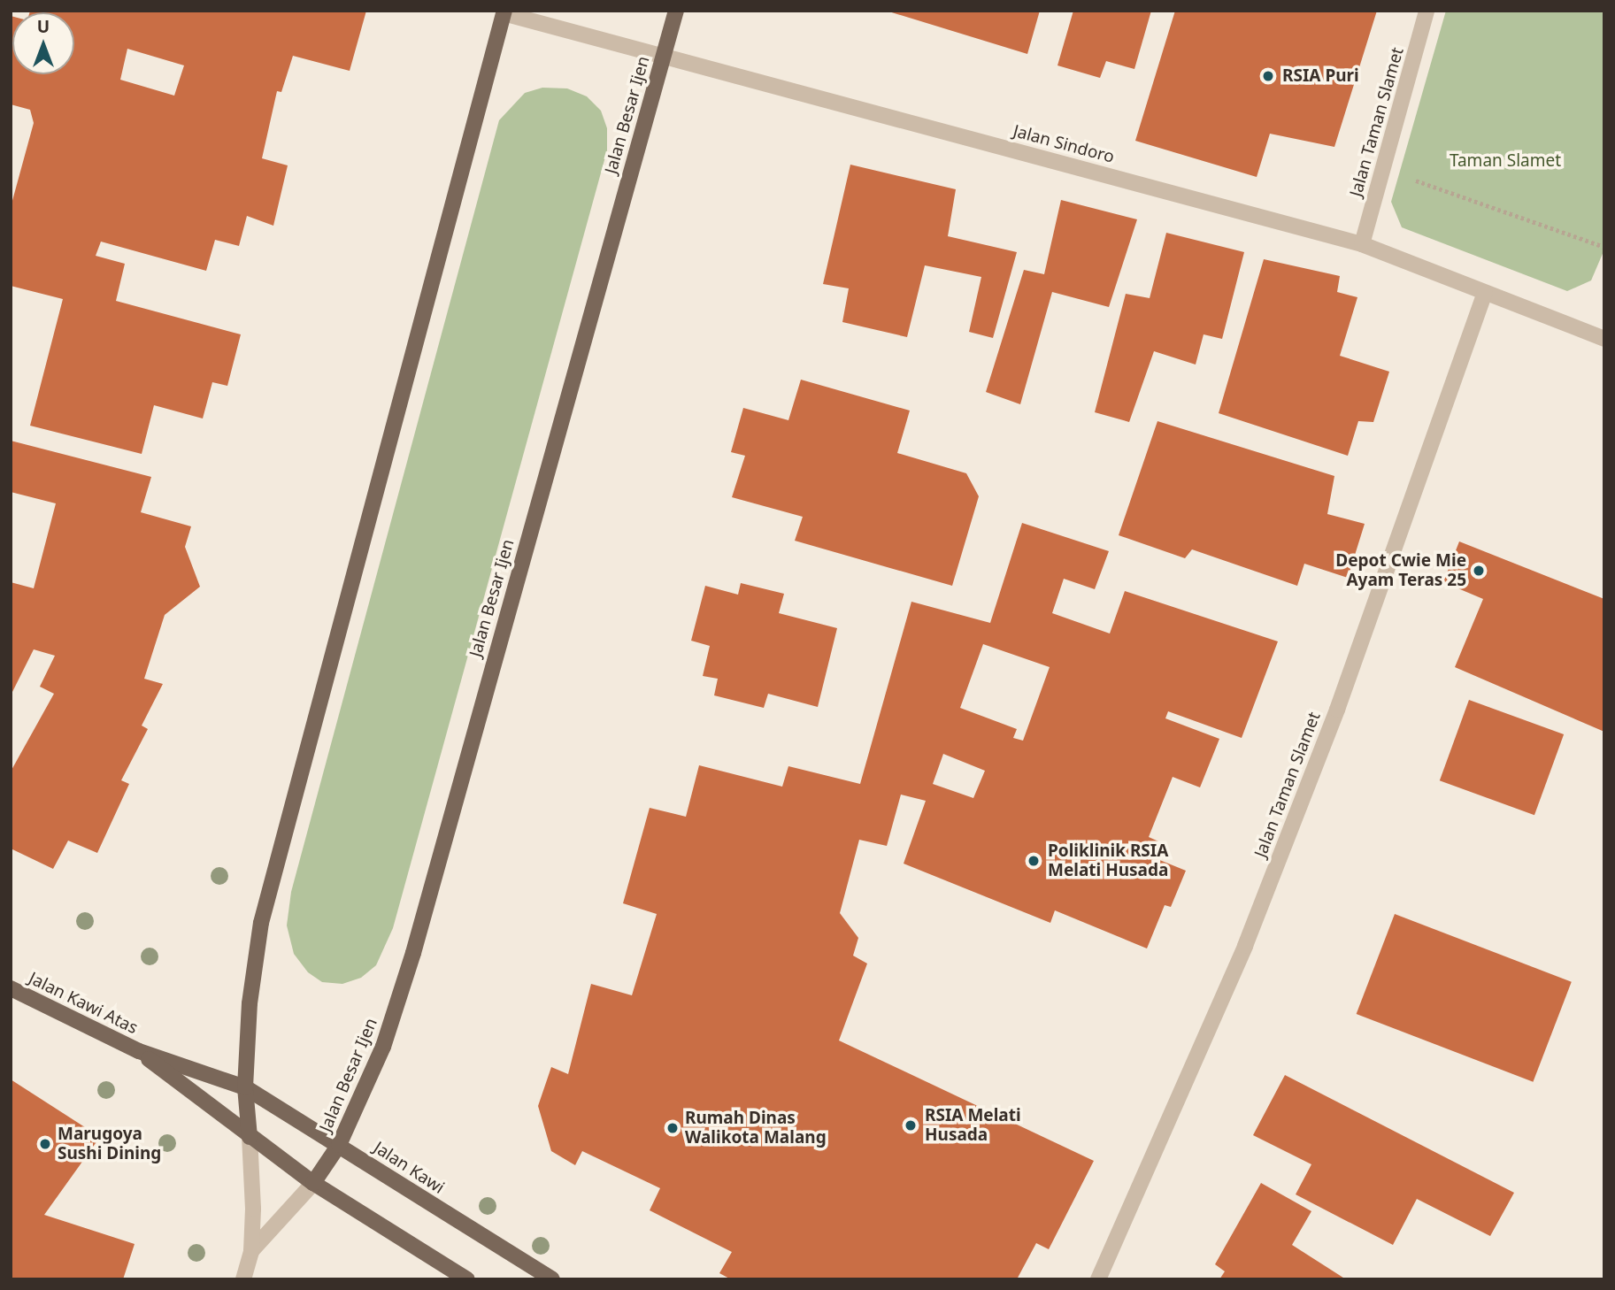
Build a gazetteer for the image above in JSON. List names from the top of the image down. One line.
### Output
{"streets":{"main road":["Jalan Besar Ijen","Jalan Kawi Atas","Jalan Kawi"],"street":["Jalan Taman Slamet","Jalan Sindoro"]},"crossings":[["Jalan Besar Ijen","Jalan Sindoro"],["Jalan Besar Ijen","Jalan Kawi"],["Jalan Taman Slamet","Jalan Sindoro"],["Jalan Kawi Atas","Jalan Kawi"]],"parks":["Taman Slamet"],"places":["RSIA Puri","Depot Cwie Mie Ayam Teras 25","Poliklinik RSIA Melati Husada","RSIA Melati Husada","Rumah Dinas Walikota Malang","Marugoya Sushi Dining"],"north":"top"}
